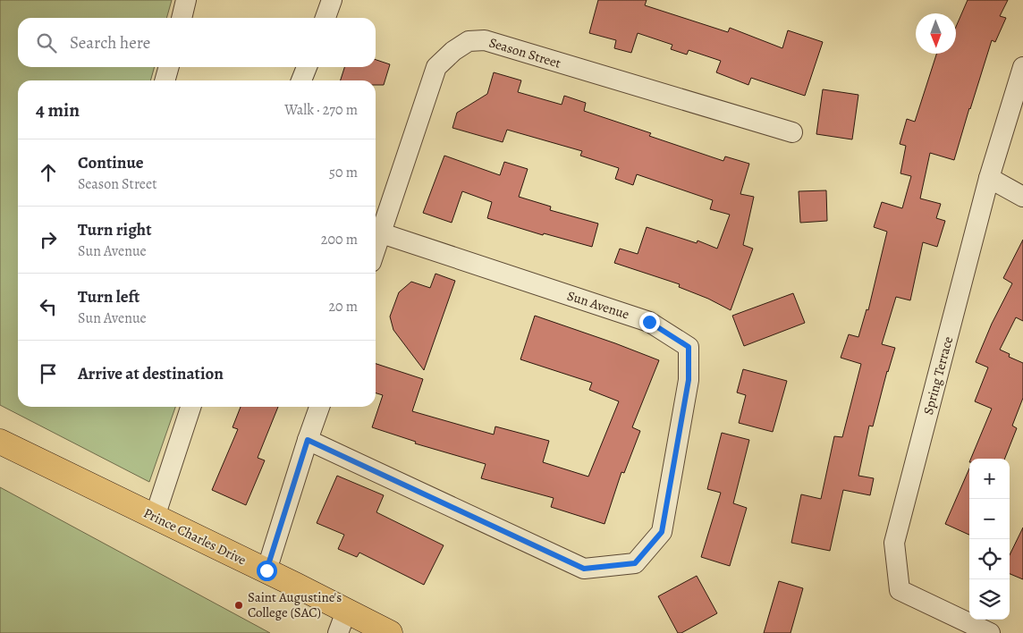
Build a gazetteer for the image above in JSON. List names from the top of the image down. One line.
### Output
{"streets":{"highway":["Prince Charles Drive"],"street":["Season Street","Sun Avenue","Spring Terrace"]},"crossings":[["Season Street","Sun Avenue"]],"places":["Saint Augustine's College (SAC)"],"north":"bottom","page":{"search":"Search here","heading":["4 min","Walk · 270 m"],"list":[["Continue","Season Street","50 m"],["Turn right","Sun Avenue","200 m"],["Turn left","Sun Avenue","20 m"],"Arrive at destination"],"map_buttons":["+","−"]}}
